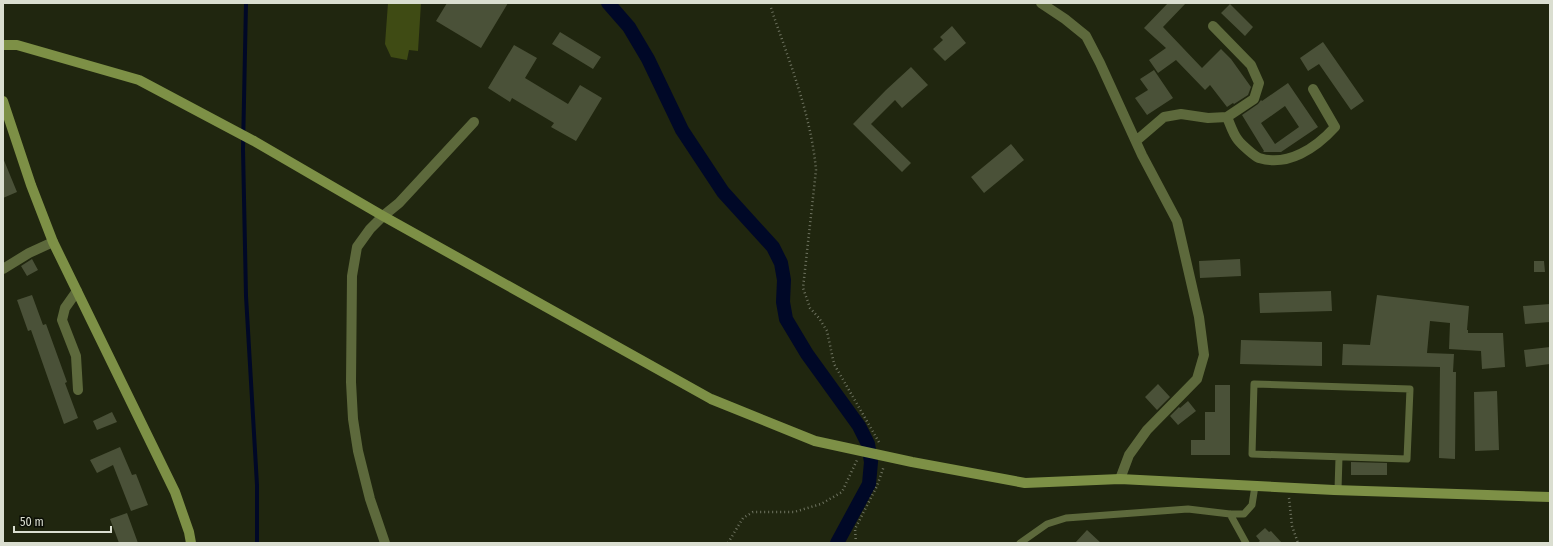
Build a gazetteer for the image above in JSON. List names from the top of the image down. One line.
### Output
{"scale_bar":"50 m"}
